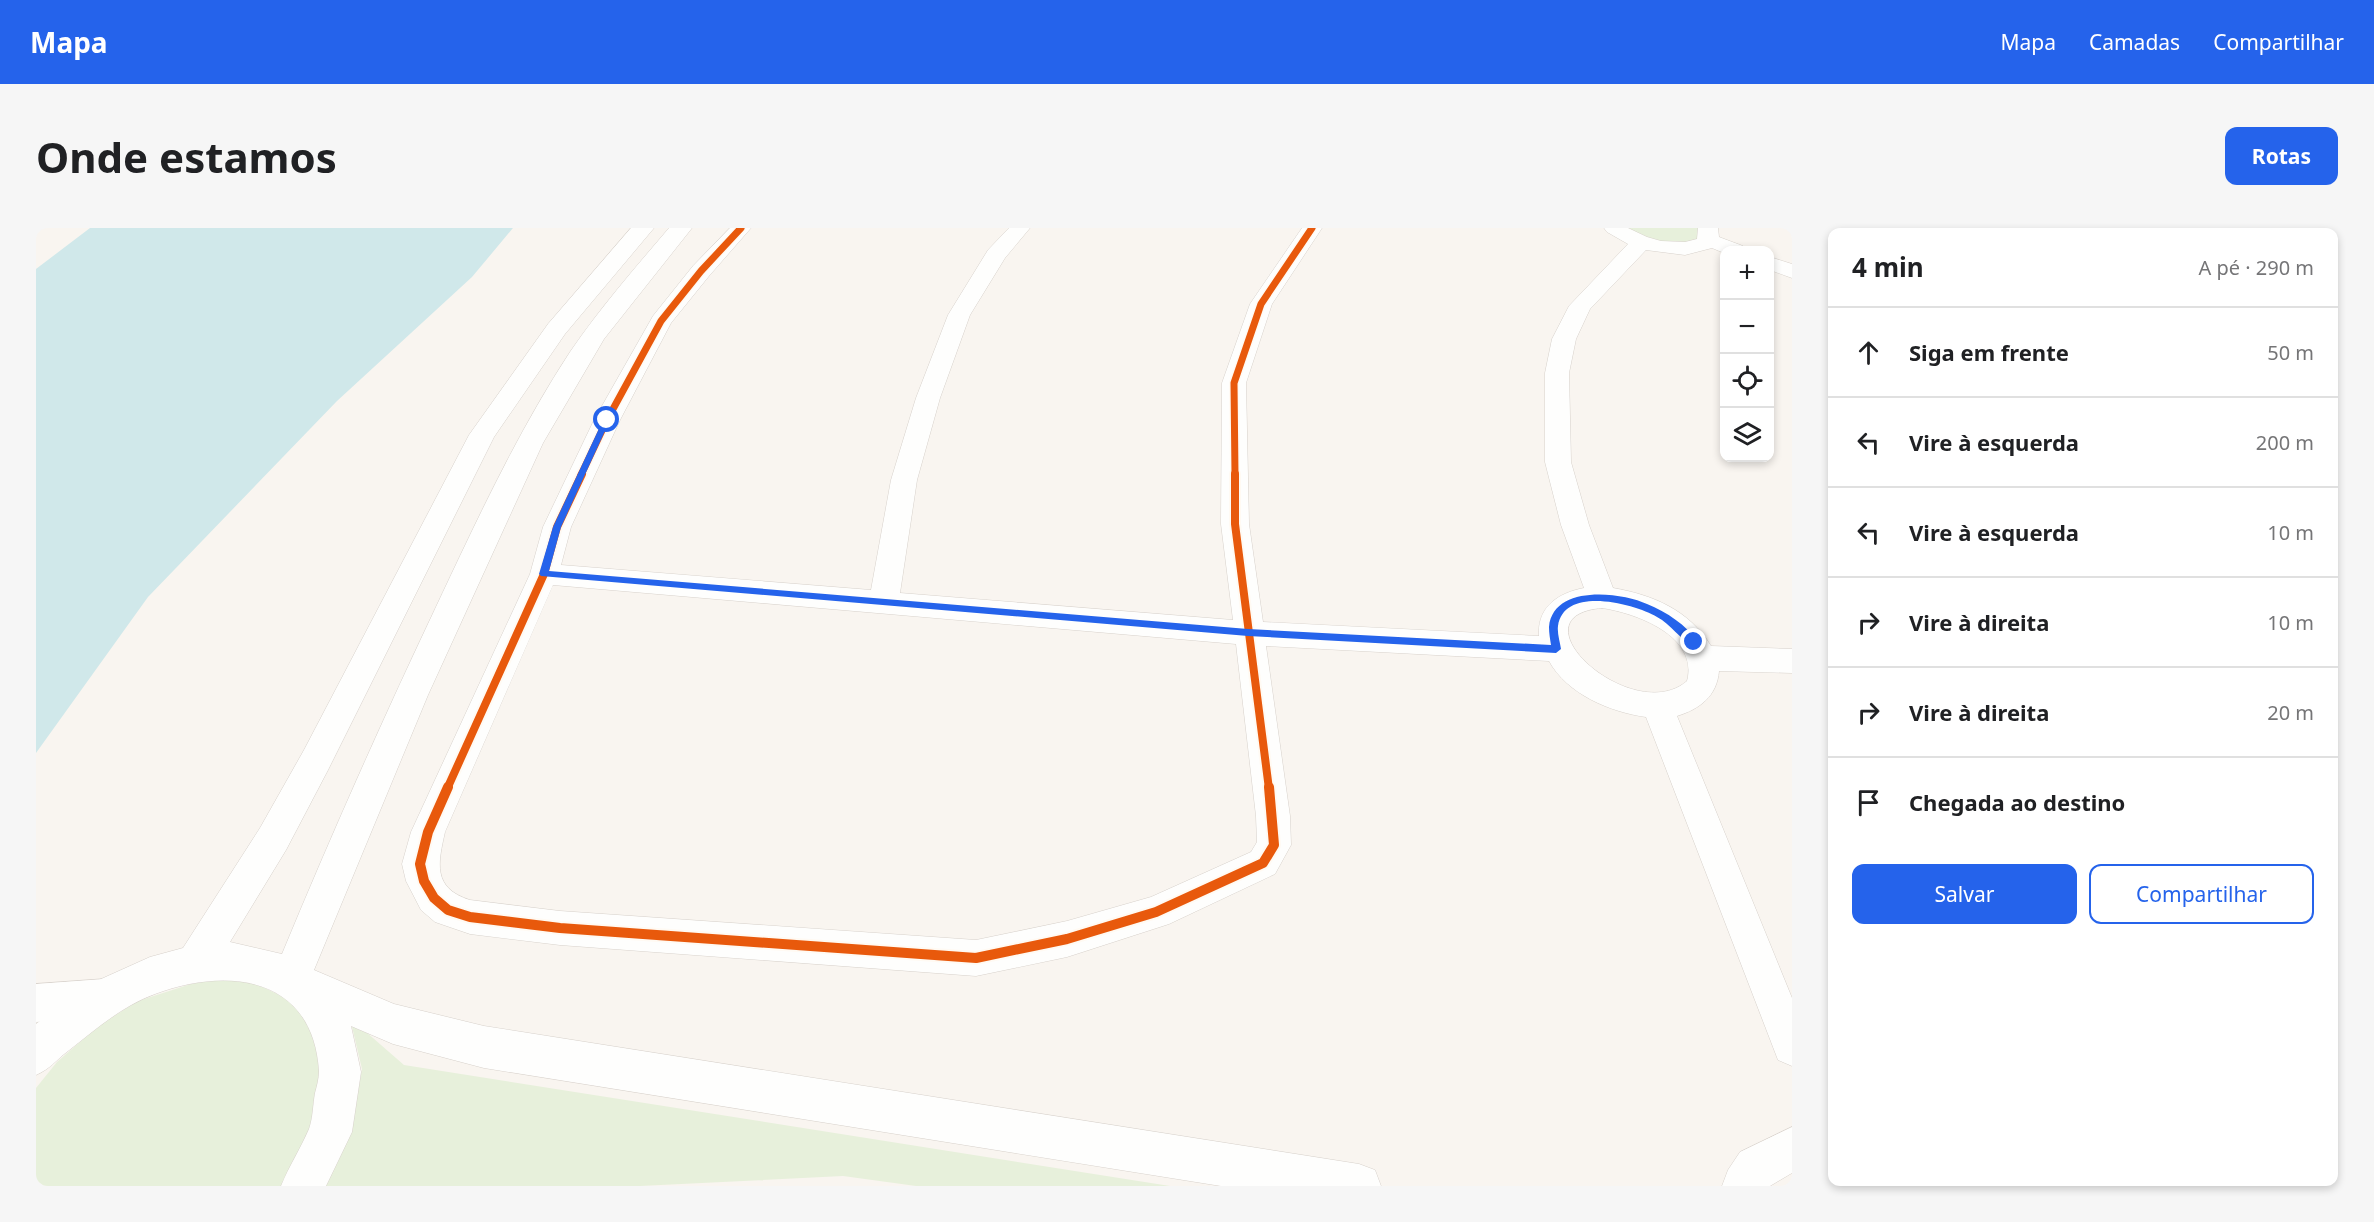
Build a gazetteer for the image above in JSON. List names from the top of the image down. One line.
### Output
{"page":{"header":"Mapa","nav":["Mapa","Camadas","Compartilhar"],"buttons":["Rotas",["Salvar","Compartilhar"]],"title":"Onde estamos","heading":["4 min","A pé · 290 m"],"map_buttons":["+","−"],"list":[["Siga em frente","50 m"],["Vire à esquerda","200 m"],["Vire à esquerda","10 m"],["Vire à direita","10 m"],["Vire à direita","20 m"],"Chegada ao destino"]}}
